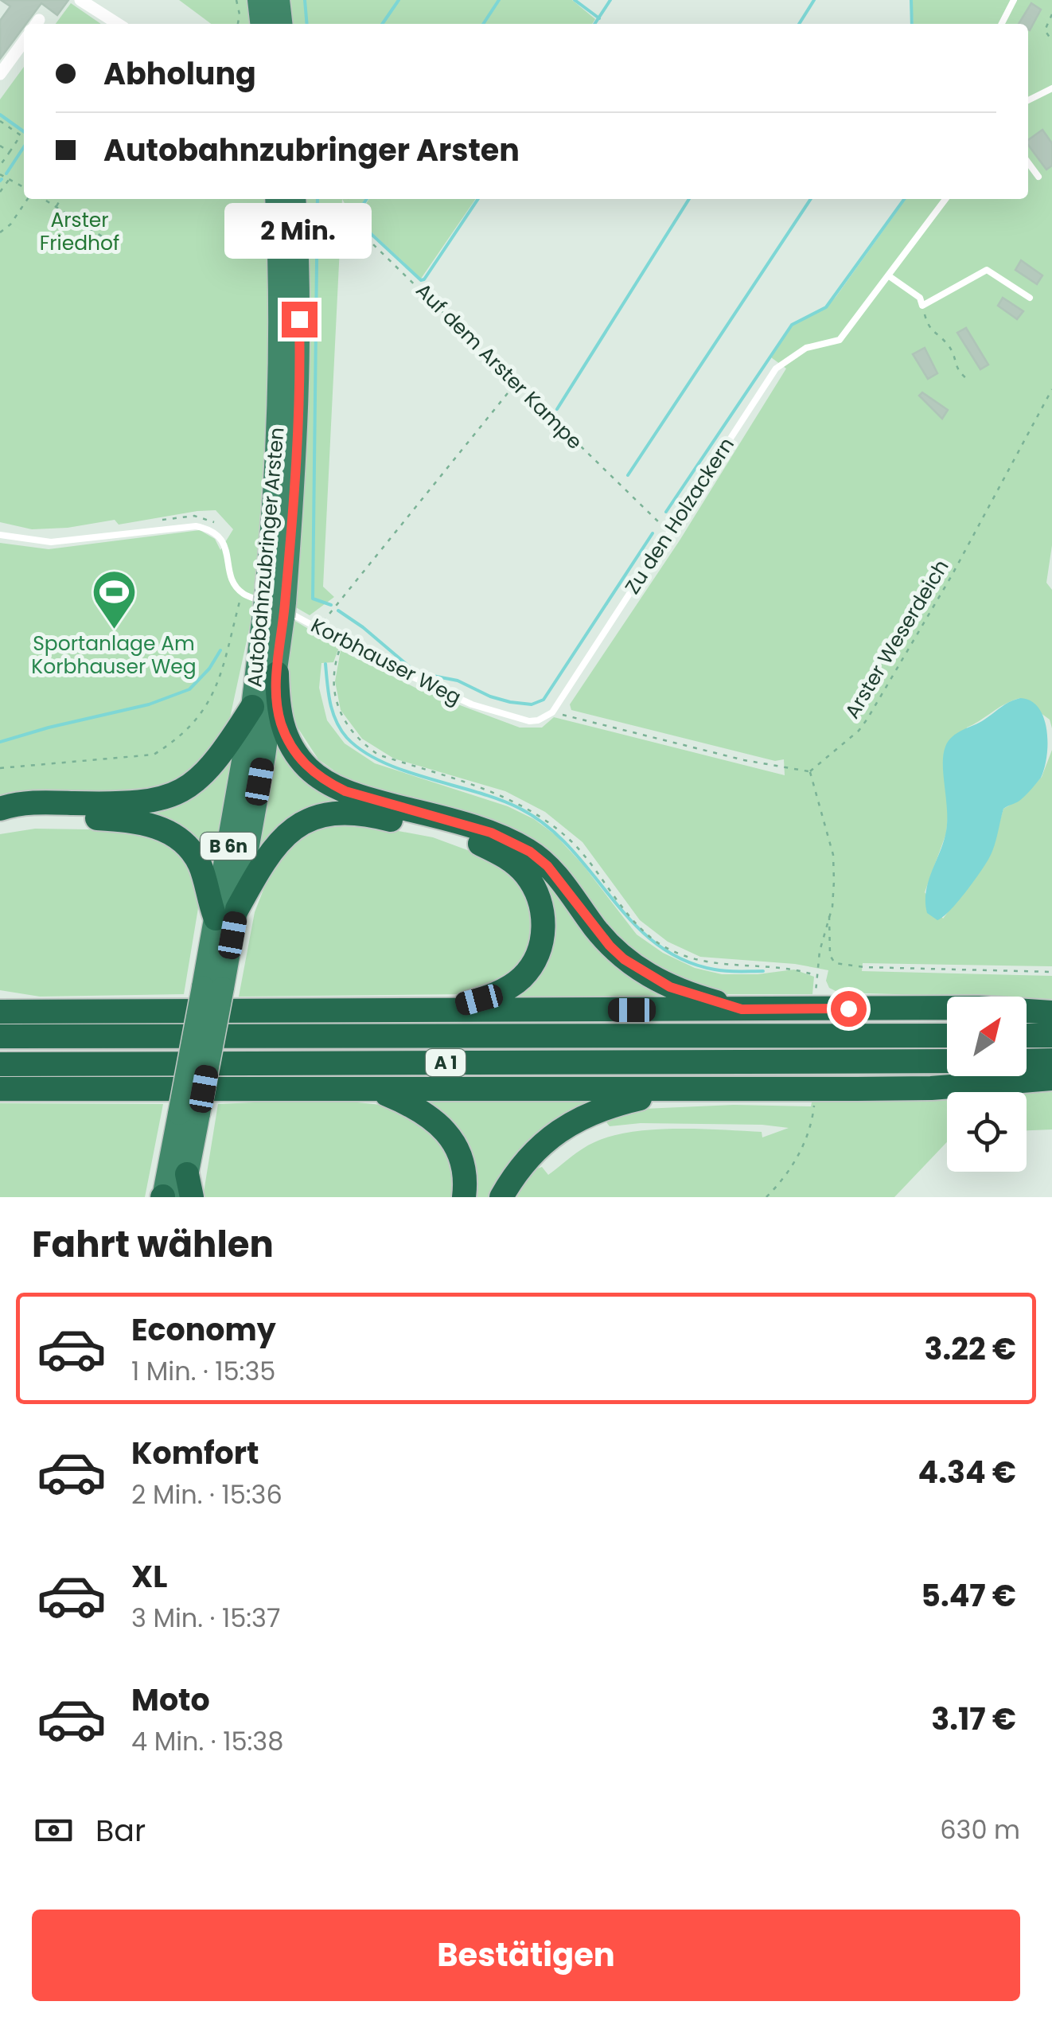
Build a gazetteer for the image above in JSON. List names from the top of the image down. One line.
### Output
{"streets":{"highway":["Autobahnzubringer Arsten","B 6n","A 1"],"lane":["Zu den Holzackern","Korbhauser Weg"],"path":["Auf dem Arster Kampe","Arster Weserdeich"]},"crossings":[["Auf dem Arster Kampe","Zu den Holzackern"],["Zu den Holzackern","Korbhauser Weg"]],"parks":["Arster Friedhof"],"places":{"sports":["Sportanlage Am Korbhauser Weg"]},"north":"top right","page":{"banner":["Abholung","Autobahnzubringer Arsten"],"bubble":"2 Min.","heading":"Fahrt wählen","list":[{"name":"Economy","note":"1 Min. · 15:35","value":"3.22 €"},{"name":"Komfort","note":"2 Min. · 15:36","value":"4.34 €"},{"name":"XL","note":"3 Min. · 15:37","value":"5.47 €"},{"name":"Moto","note":"4 Min. · 15:38","value":"3.17 €"}],"pay":["Bar","630 m"],"buttons":"Bestätigen"}}
